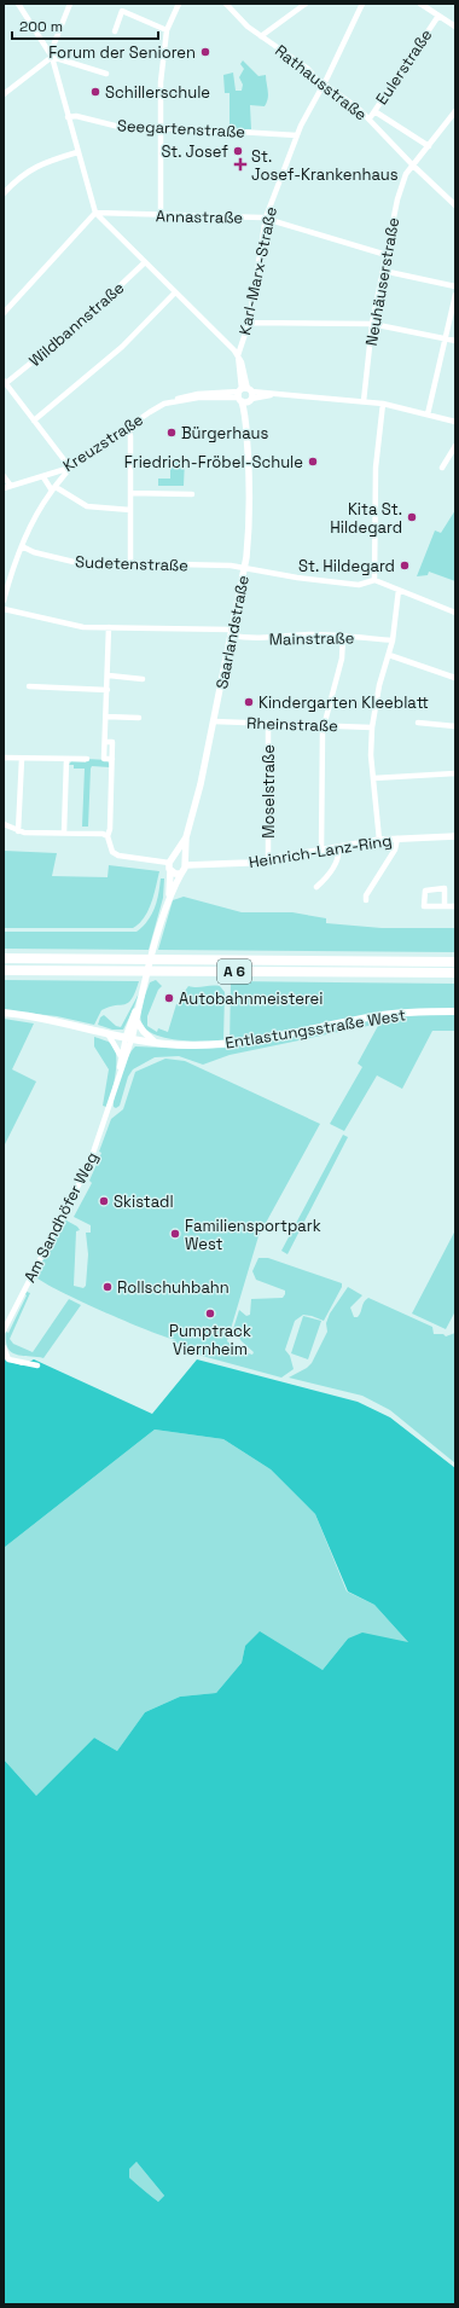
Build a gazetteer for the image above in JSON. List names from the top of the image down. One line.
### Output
{"streets":{"highway":["A 6"],"main road":["Entlastungsstraße West"],"street":["Eulerstraße","Rathausstraße","Seegartenstraße","Annastraße","Karl-Marx-Straße","Neuhäuserstraße","Wildbannstraße","Kreuzstraße","Sudetenstraße","Saarlandstraße","Mainstraße","Rheinstraße","Moselstraße","Heinrich-Lanz-Ring","Am Sandhöfer Weg"]},"crossings":[["Eulerstraße","Rathausstraße"],["Rathausstraße","Karl-Marx-Straße"],["Rathausstraße","Neuhäuserstraße"],["Seegartenstraße","Karl-Marx-Straße"],["Annastraße","Karl-Marx-Straße"],["Annastraße","Neuhäuserstraße"],["Karl-Marx-Straße","Kreuzstraße"],["Karl-Marx-Straße","Saarlandstraße"],["Neuhäuserstraße","Kreuzstraße"],["Kreuzstraße","Saarlandstraße"],["Sudetenstraße","Saarlandstraße"],["Saarlandstraße","Mainstraße"],["Saarlandstraße","Rheinstraße"],["Saarlandstraße","Heinrich-Lanz-Ring"],["Rheinstraße","Moselstraße"],["Moselstraße","Heinrich-Lanz-Ring"],["Entlastungsstraße West","Am Sandhöfer Weg"]],"places":{"other":["Forum der Senioren","Schillerschule","St. Josef","Bürgerhaus","Friedrich-Fröbel-Schule","Kita St. Hildegard","St. Hildegard","Kindergarten Kleeblatt","Autobahnmeisterei","Skistadl","Familiensportpark West","Rollschuhbahn","Pumptrack Viernheim"],"health":["St. Josef-Krankenhaus"]},"scale_bar":"200 m"}
